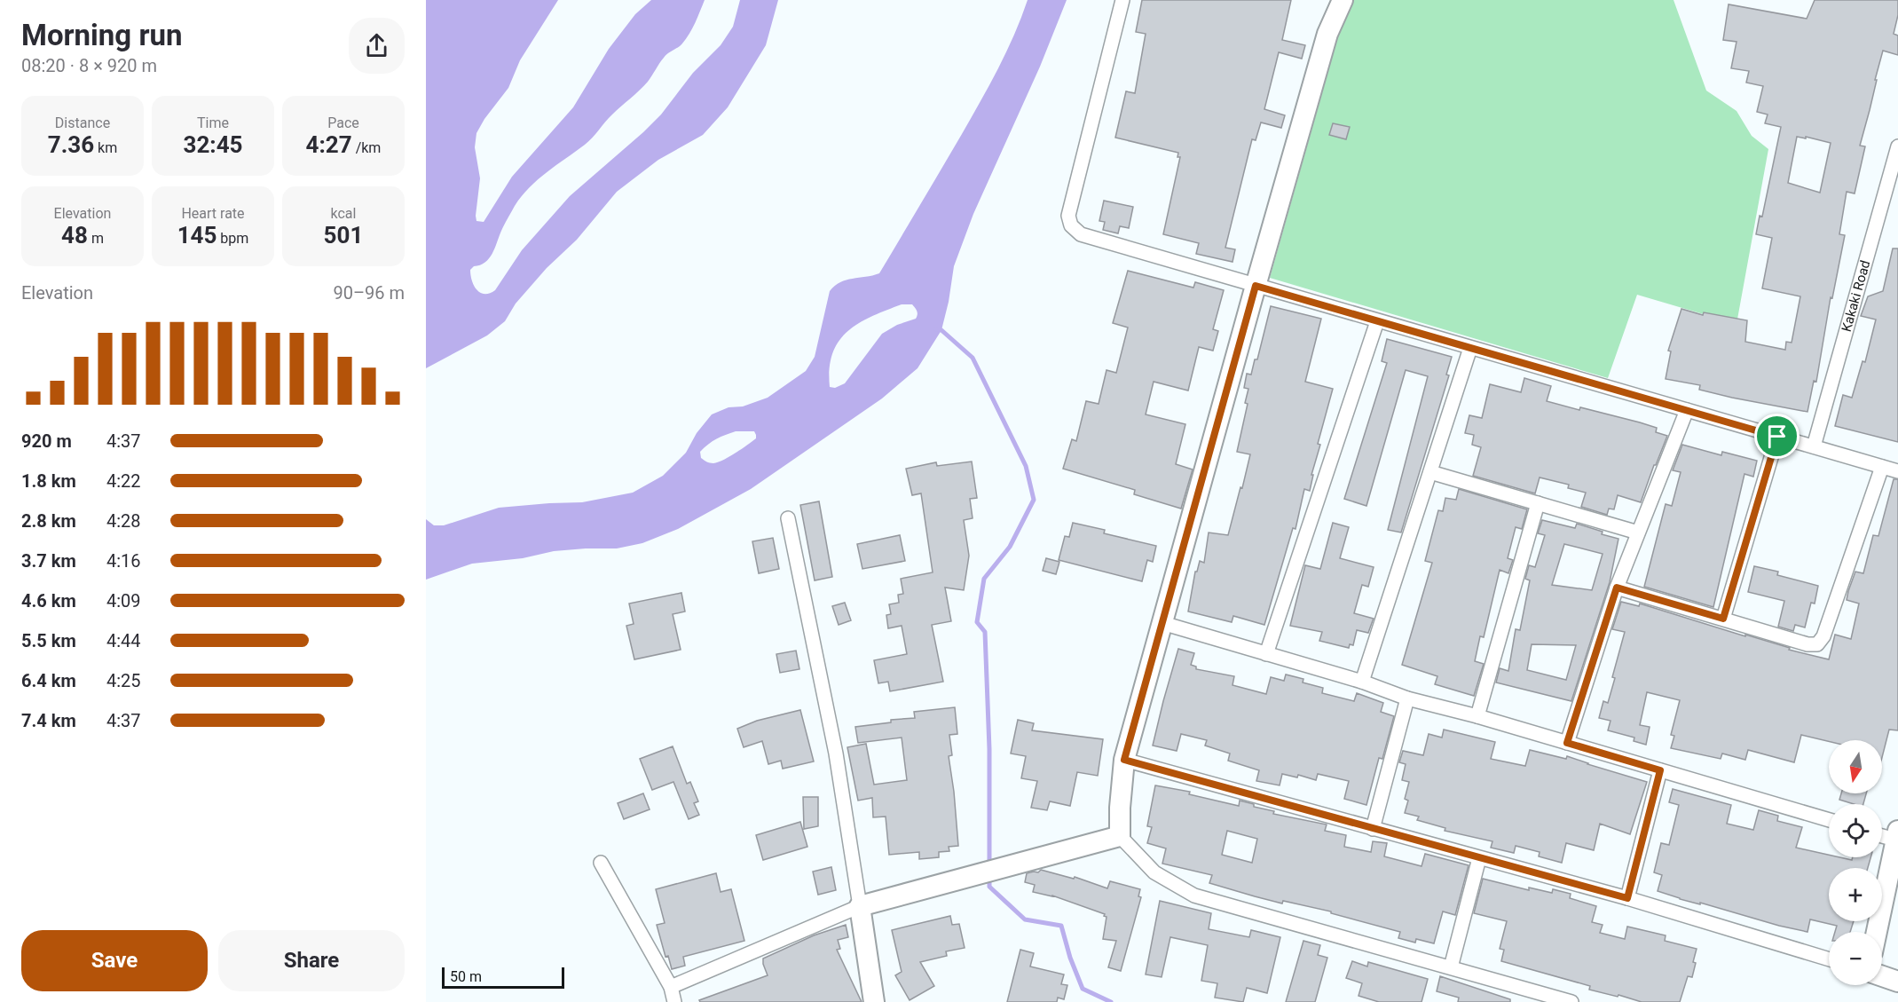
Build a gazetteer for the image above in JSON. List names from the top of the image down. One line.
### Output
{"streets":{"street":["Kakaki Road"]},"scale_bar":"50 m","north":"bottom","page":{"heading":["Morning run","08:20 · 8 × 920 m"],"stats":[["Distance","7.36 km"],["Time","32:45"],["Pace","4:27 /km"],["Elevation","48 m"],["Heart rate","145 bpm"],["kcal","501"]],"chart":["Elevation","90–96 m"],"list":[{"name":"920 m","note":"4:37"},{"name":"1.8 km","note":"4:22"},{"name":"2.8 km","note":"4:28"},{"name":"3.7 km","note":"4:16"},{"name":"4.6 km","note":"4:09"},{"name":"5.5 km","note":"4:44"},{"name":"6.4 km","note":"4:25"},{"name":"7.4 km","note":"4:37"}],"map_buttons":["+","−"],"buttons":["Save","Share"],"scale":"50 m"}}
